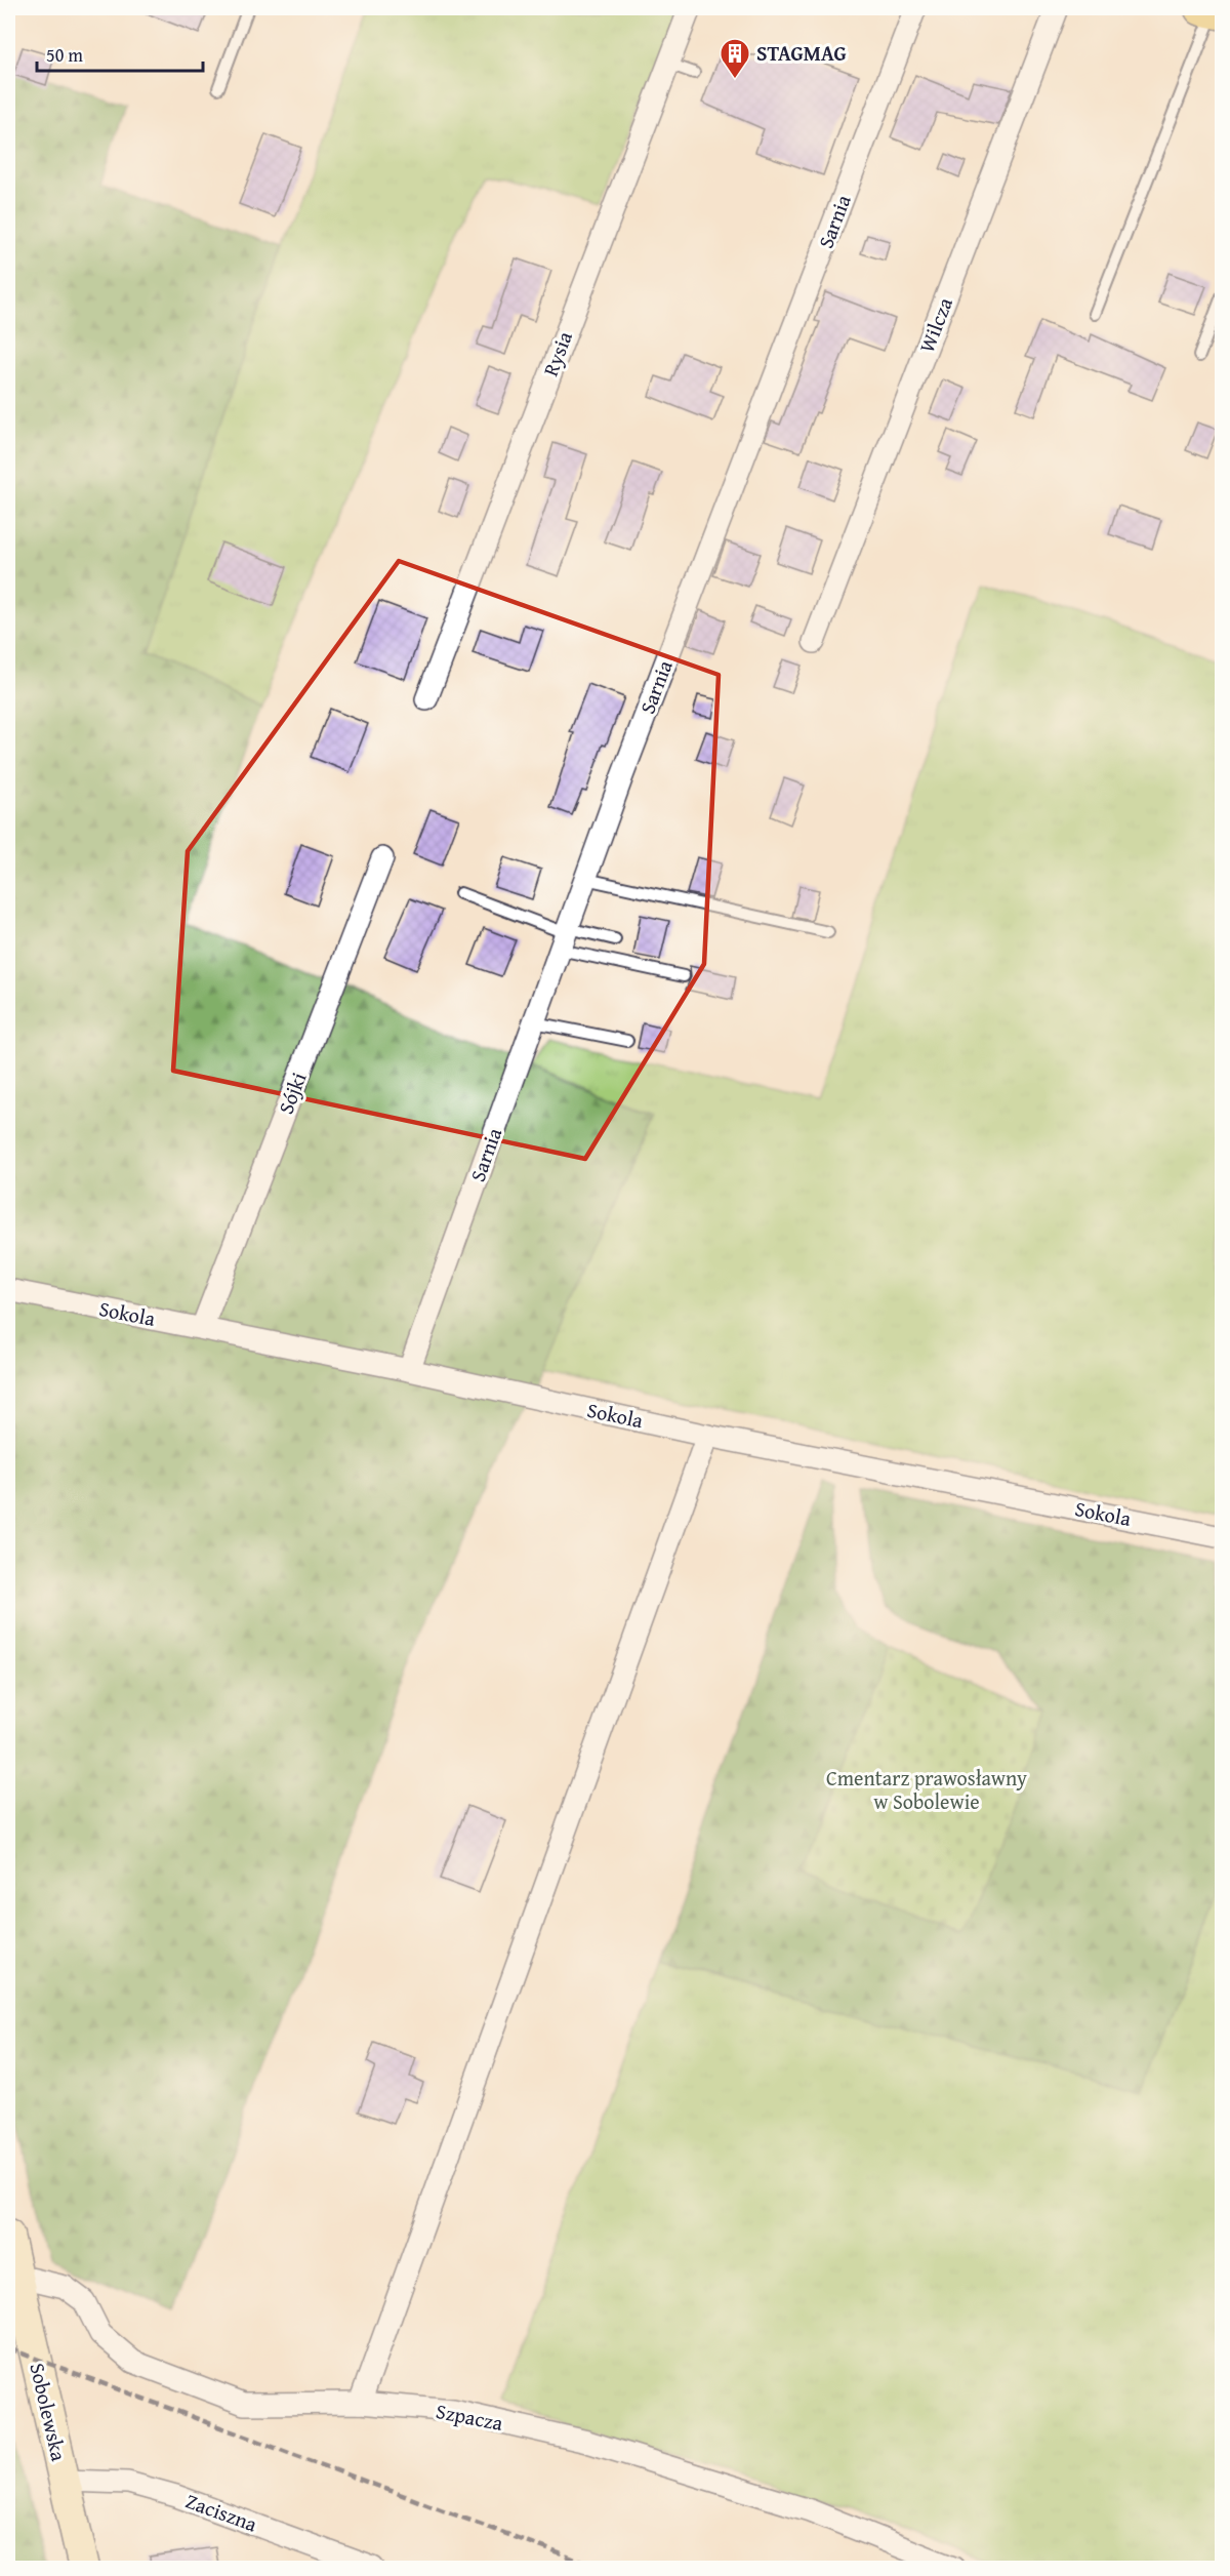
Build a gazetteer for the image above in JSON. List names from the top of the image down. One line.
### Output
{"streets":{"street":["Sarnia","Wilcza","Rysia","Sójki","Sokola","Sobolewska","Szpacza","Zaciszna"]},"crossings":[["Sarnia","Sokola"],["Sójki","Sokola"],["Sobolewska","Szpacza"],["Sobolewska","Zaciszna"]],"parks":["Cmentarz prawosławny w Sobolewie"],"places":{"building":["STAGMAG"]},"scale_bar":"50 m"}
